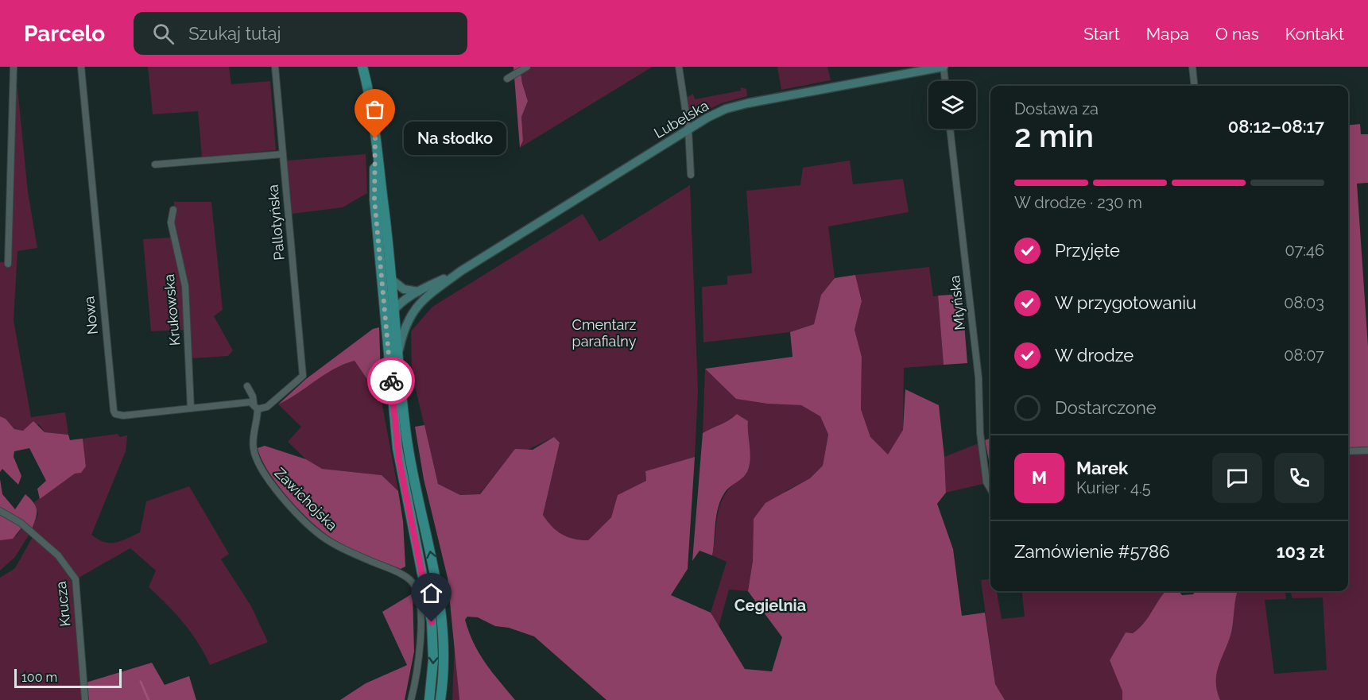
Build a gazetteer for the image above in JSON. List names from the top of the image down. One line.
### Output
{"streets":{"main road":["Lubelska"],"street":["Pallotyńska","Młyńska","Krukowska","Nowa","Zawichojska","Krucza"]},"crossings":[["Pallotyńska","Nowa"],["Pallotyńska","Zawichojska"],["Krukowska","Nowa"],["Nowa","Zawichojska"]],"districts":["Cegielnia"],"parks":["Cmentarz parafialny"],"places":["Na słodko"],"scale_bar":"100 m","page":{"header":"Parcelo","search":"Szukaj tutaj","nav":["Start","Mapa","O nas","Kontakt"],"heading":["2 min","Dostawa za","08:12–08:17"],"panel":["Marek","Kurier · 4.5","Zamówienie #5786","103 zł"],"bubble":"Na słodko","bar":"W drodze · 230 m","list":[["Przyjęte","07:46"],["W przygotowaniu","08:03"],["W drodze","08:07"],"Dostarczone"],"round":"M","scale":"100 m"}}
